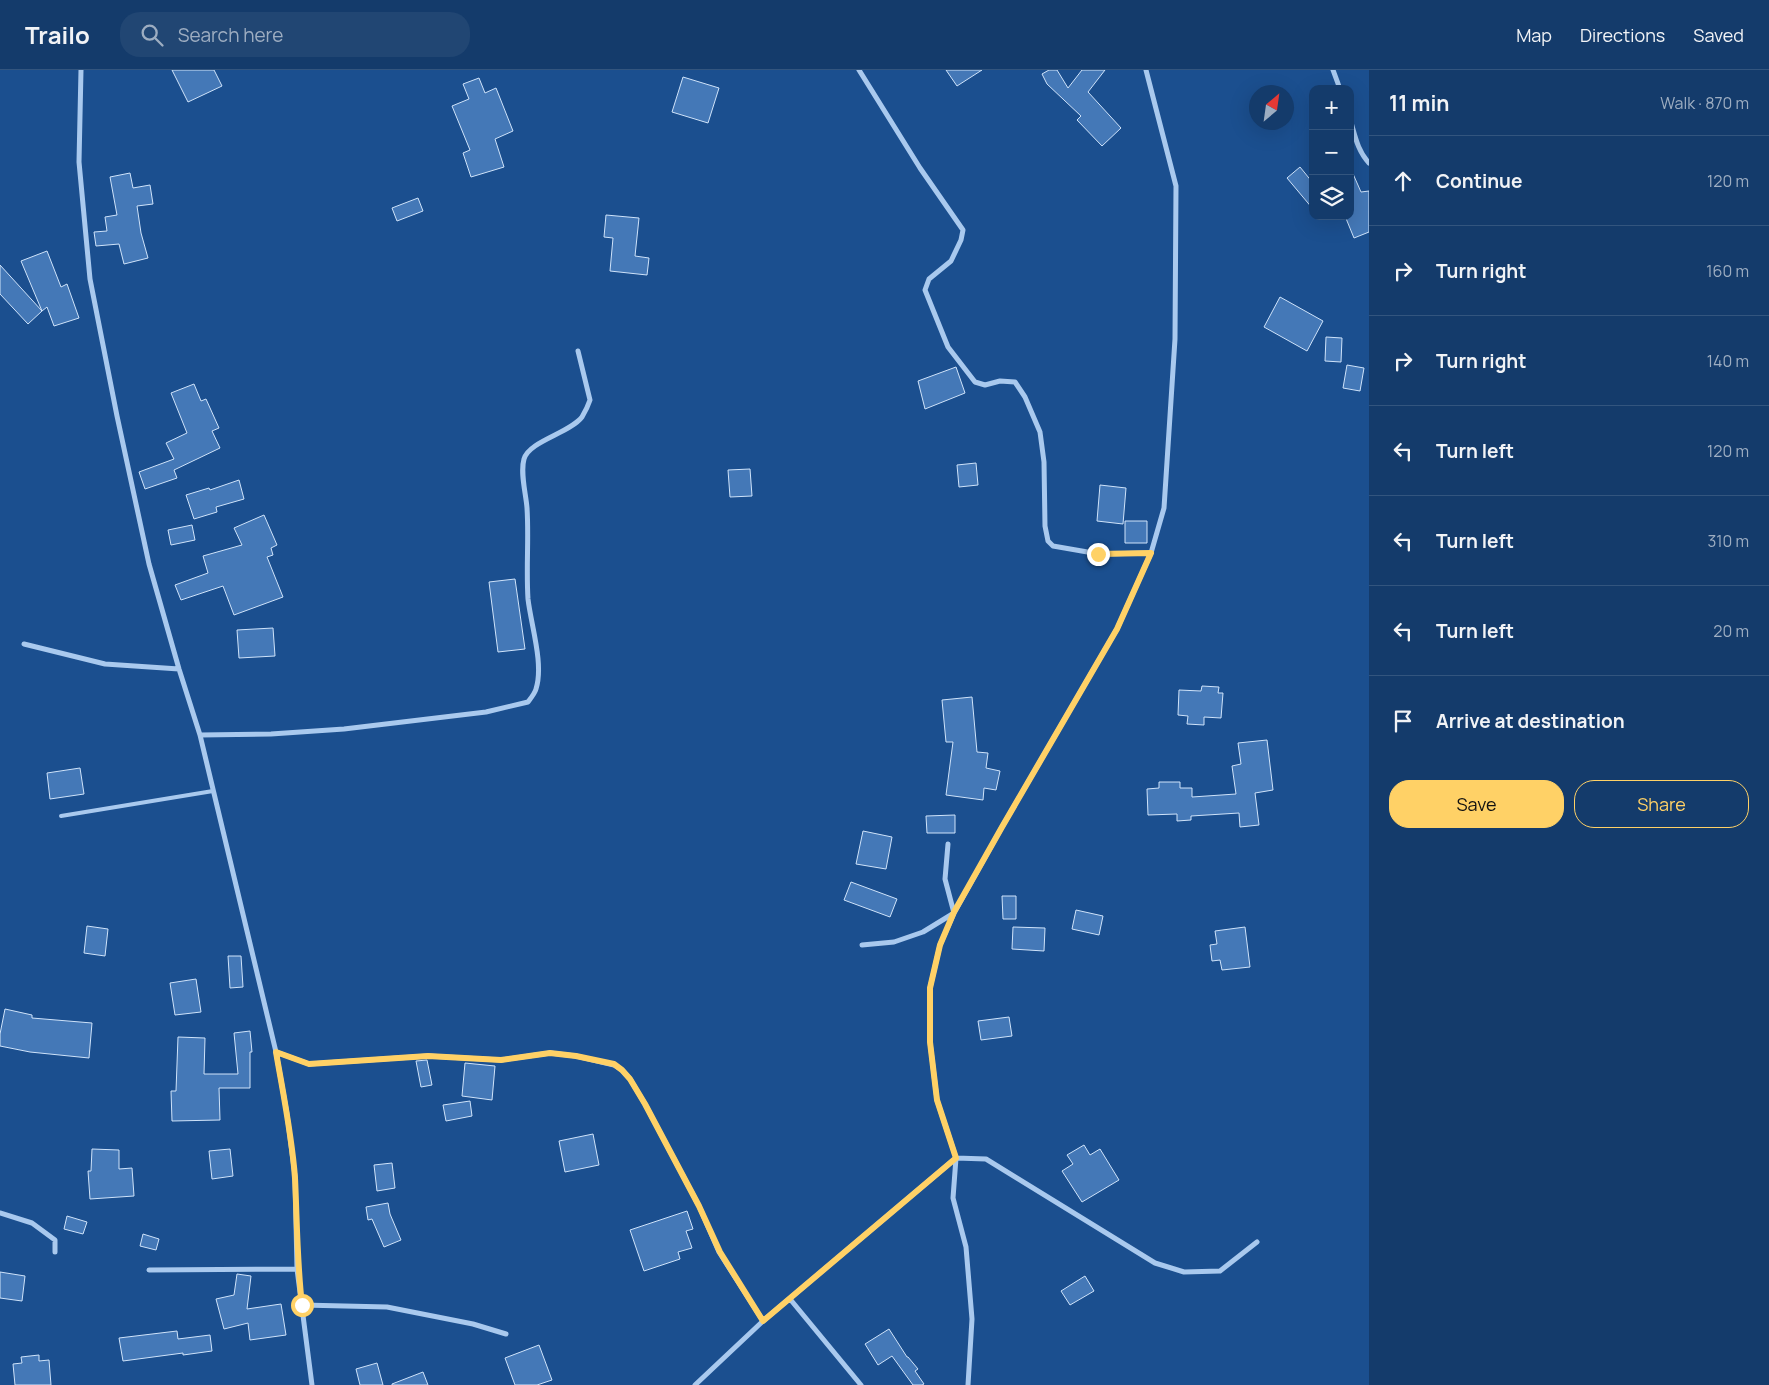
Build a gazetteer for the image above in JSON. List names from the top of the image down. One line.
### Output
{"north":"top right","page":{"header":"Trailo","search":"Search here","nav":["Map","Directions","Saved"],"heading":["11 min","Walk · 870 m"],"map_buttons":["+","−"],"list":[["Continue","120 m"],["Turn right","160 m"],["Turn right","140 m"],["Turn left","120 m"],["Turn left","310 m"],["Turn left","20 m"],"Arrive at destination"],"buttons":["Save","Share"]}}
